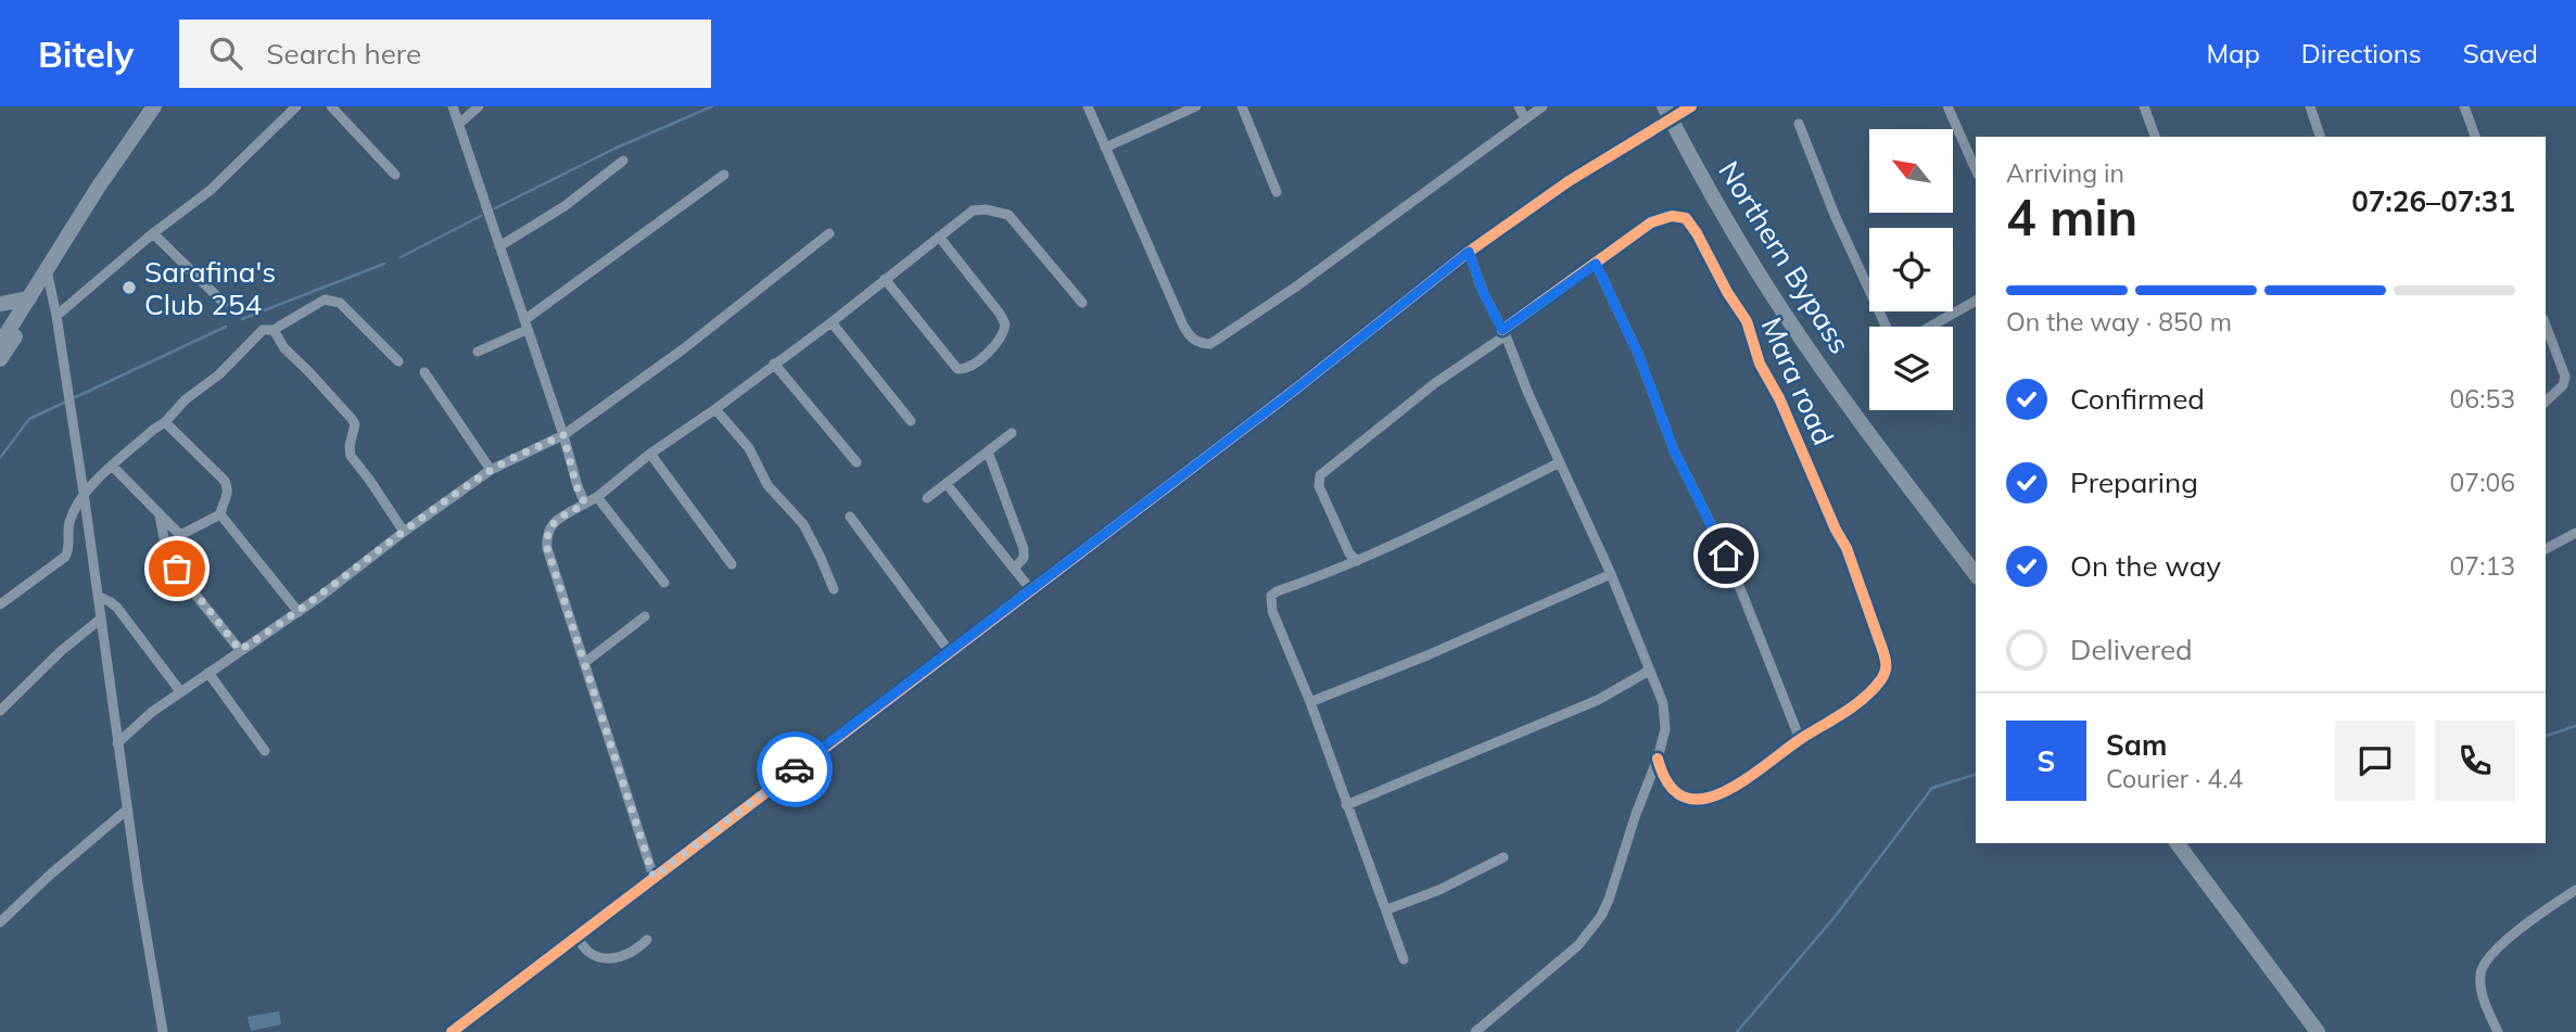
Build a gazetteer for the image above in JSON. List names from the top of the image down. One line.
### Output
{"streets":{"main road":["Northern Bypass"],"street":["Mara road"]},"places":["Sarafina's Club 254"],"north":"top left","page":{"header":"Bitely","search":"Search here","nav":["Map","Directions","Saved"],"heading":["4 min","Arriving in","07:26–07:31"],"panel":["Sam","Courier · 4.4"],"bar":"On the way · 850 m","list":[["Confirmed","06:53"],["Preparing","07:06"],["On the way","07:13"],"Delivered"],"round":"S"}}
